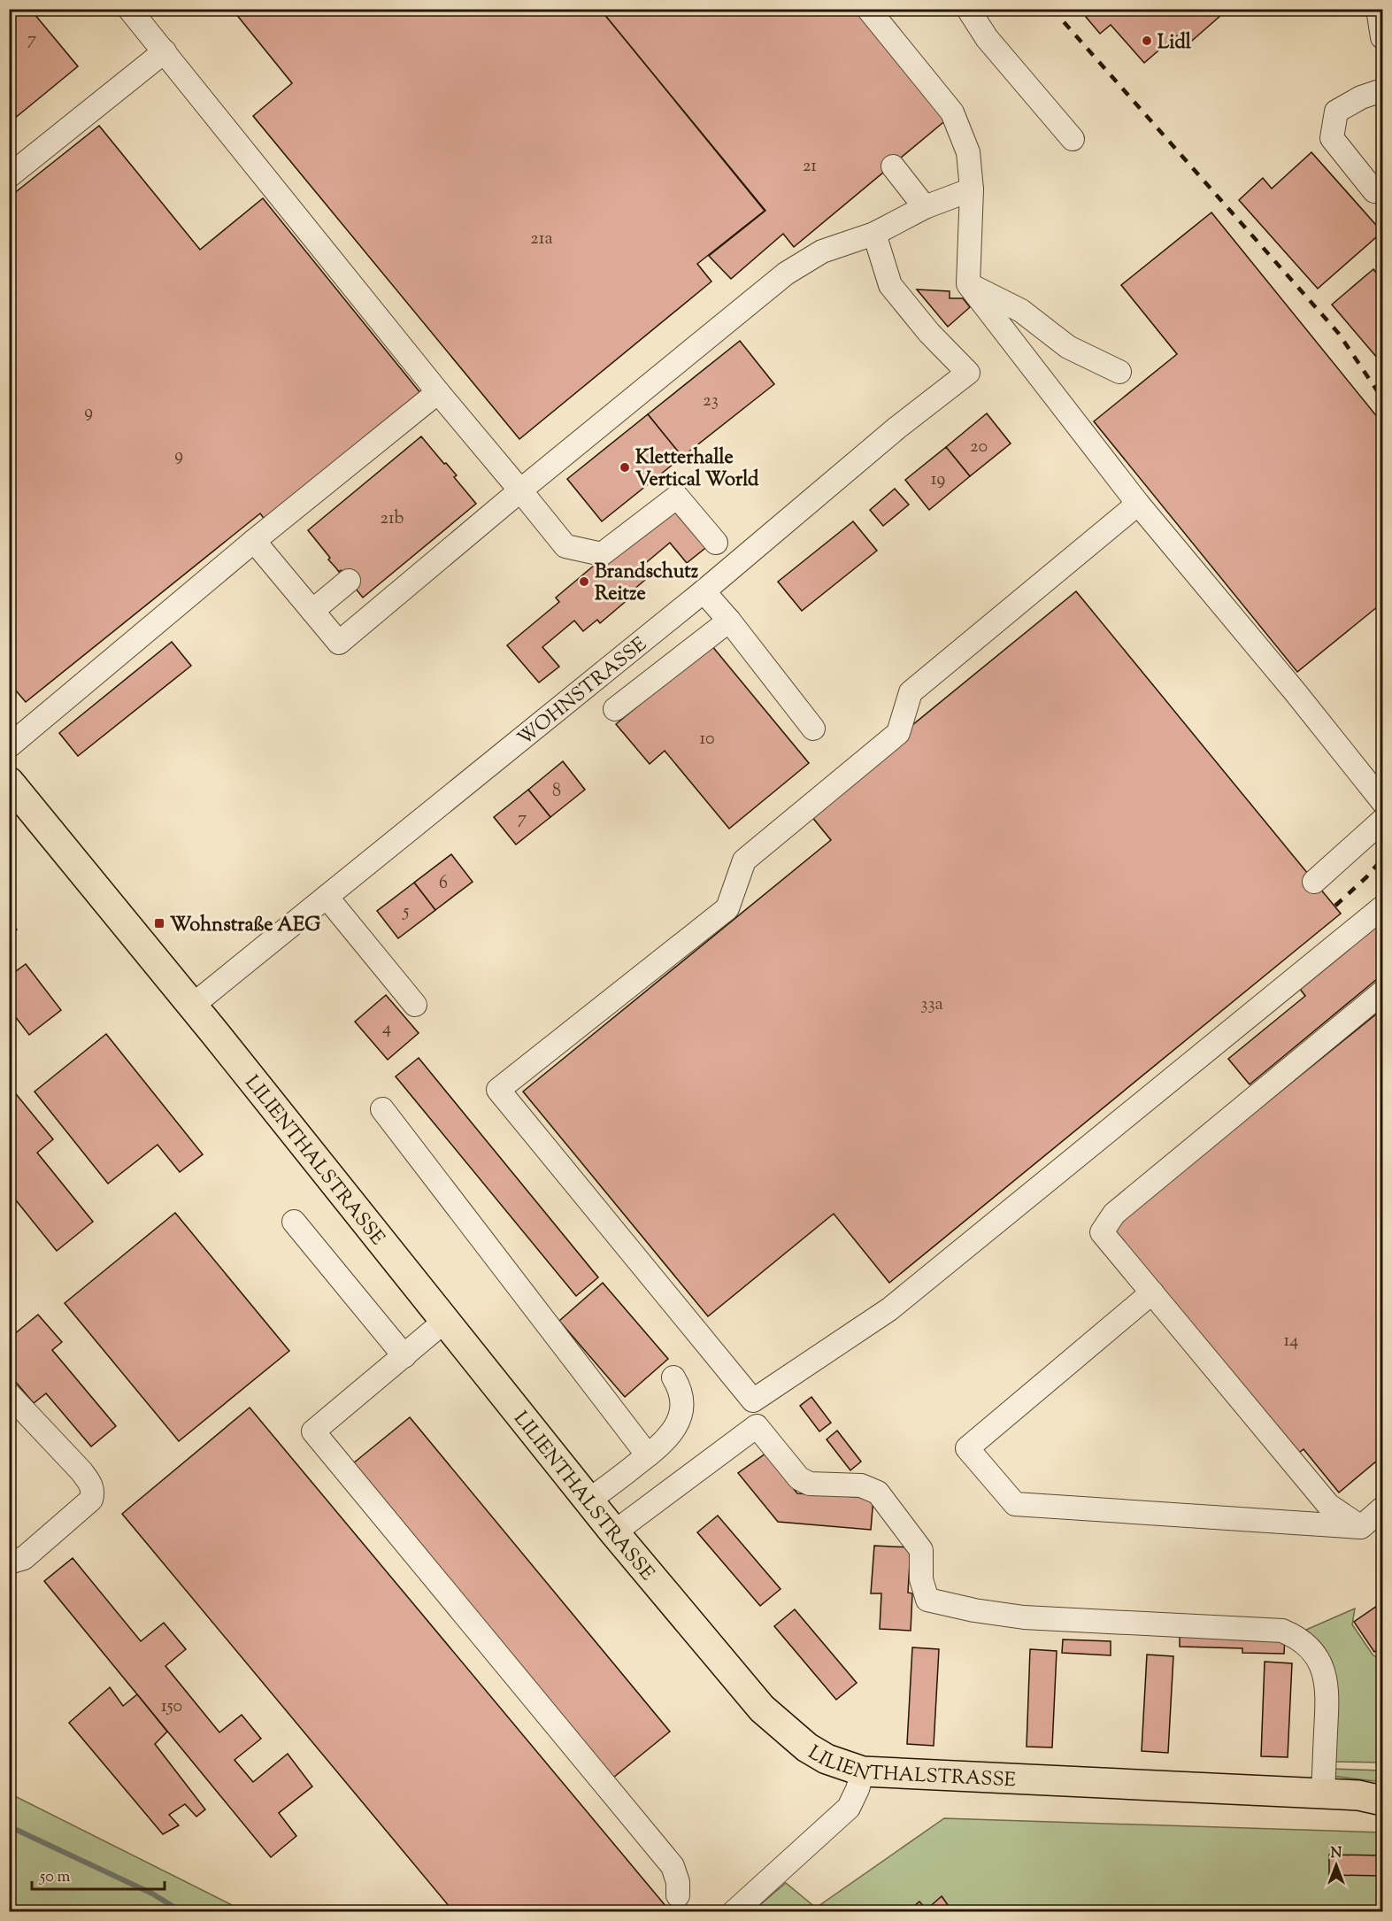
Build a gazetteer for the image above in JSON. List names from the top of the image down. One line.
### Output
{"streets":{"main road":["LILIENTHALSTRASSE"],"street":["WOHNSTRASSE"]},"crossings":[["WOHNSTRASSE","LILIENTHALSTRASSE"]],"places":{"other":["Lidl","Kletterhalle Vertical World","Brandschutz Reitze"],"transit":["Wohnstraße AEG"]},"house_numbers":["7","21","21a","23","9","20","9","19","21b","10","8","7","6","5","33a","4","14","150"],"scale_bar":"50 m","north":"top"}
